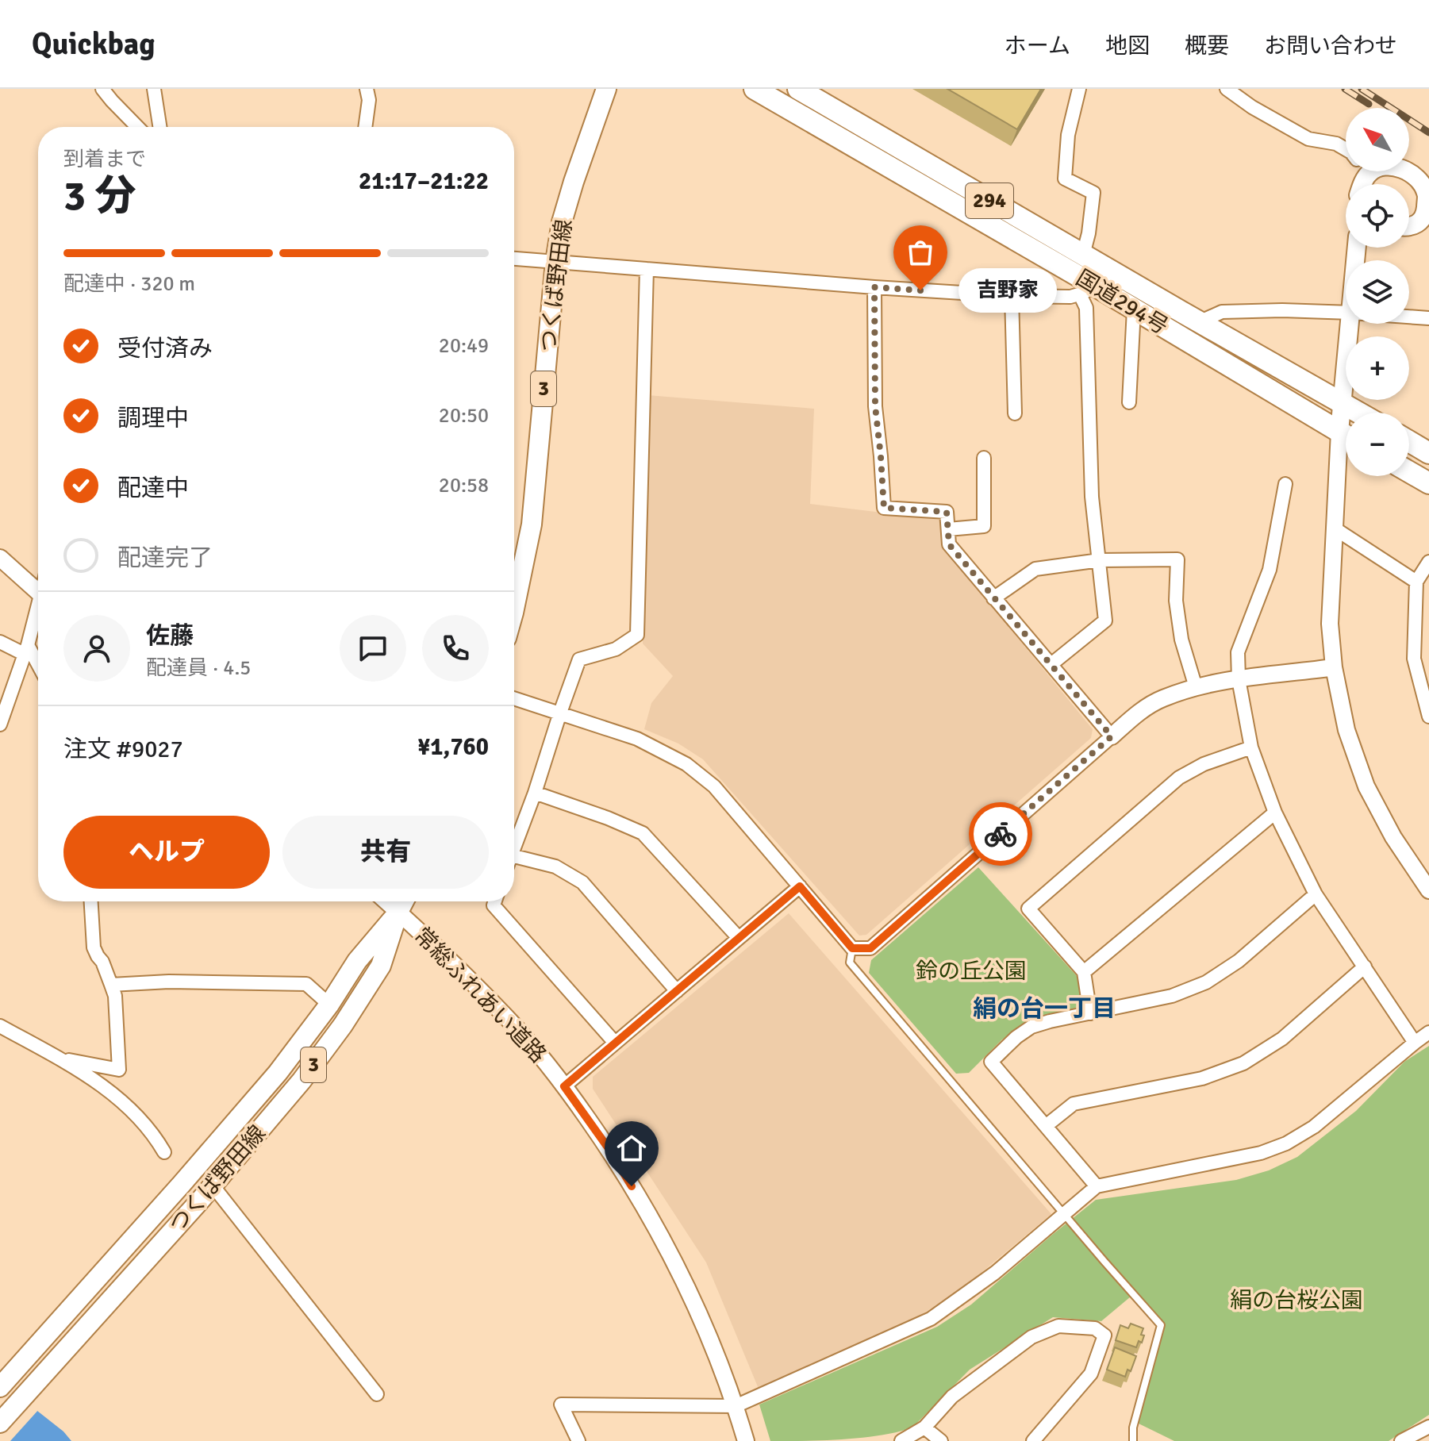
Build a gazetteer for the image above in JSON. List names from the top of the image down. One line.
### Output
{"streets":{"highway":["294","国道294号"],"main road":["つくば野田線","3"],"street":["常総ふれあい道路"]},"crossings":[["つくば野田線","常総ふれあい道路"]],"districts":["絹の台一丁目"],"parks":["鈴の丘公園","絹の台桜公園"],"places":["吉野家"],"north":"top left","page":{"header":"Quickbag","nav":["ホーム","地図","概要","お問い合わせ"],"map_buttons":["+","−"],"heading":["3 分","到着まで","21:17–21:22"],"panel":["佐藤","配達員 · 4.5","注文 #9027","¥1,760"],"bar":"配達中 · 320 m","bubble":"吉野家","list":[["受付済み","20:49"],["調理中","20:50"],["配達中","20:58"],"配達完了"],"buttons":["ヘルプ","共有"]}}
